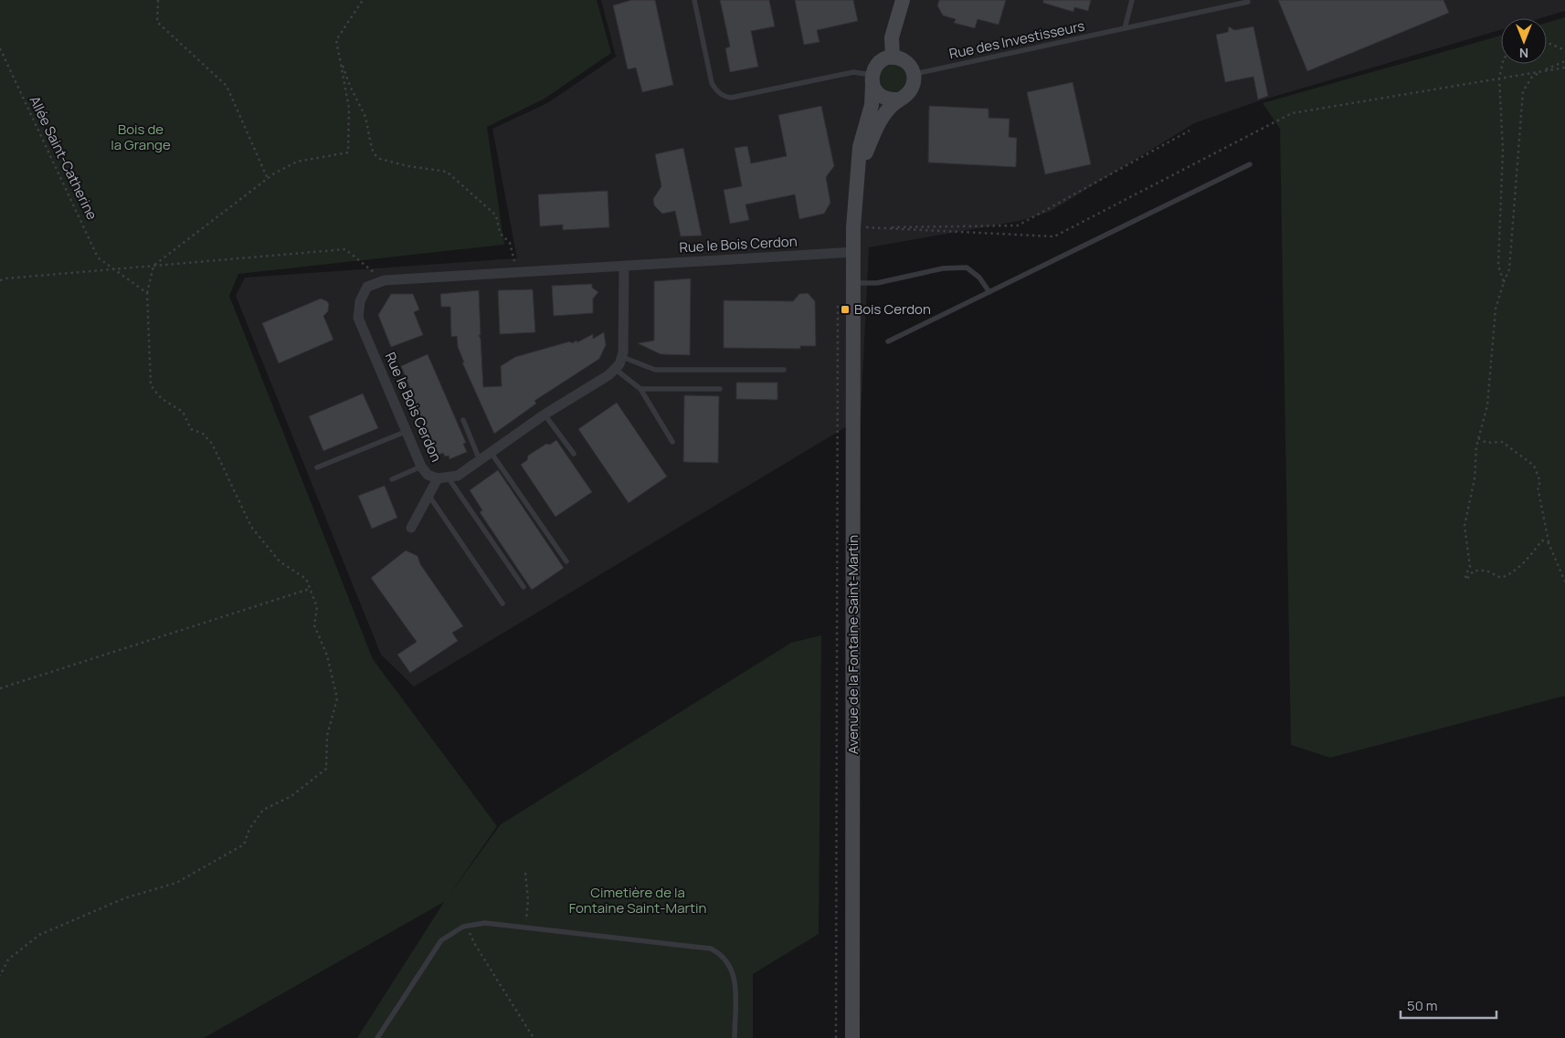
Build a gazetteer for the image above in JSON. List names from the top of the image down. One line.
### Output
{"streets":{"main road":["Avenue de la Fontaine Saint-Martin"],"street":["Rue le Bois Cerdon"],"lane":["Rue des Investisseurs"],"path":["Allée Saint-Catherine"]},"crossings":[["Rue le Bois Cerdon","Avenue de la Fontaine Saint-Martin"]],"parks":["Bois de la Grange","Cimetière de la Fontaine Saint-Martin"],"places":{"transit":["Bois Cerdon"]},"scale_bar":"50 m","north":"bottom"}
